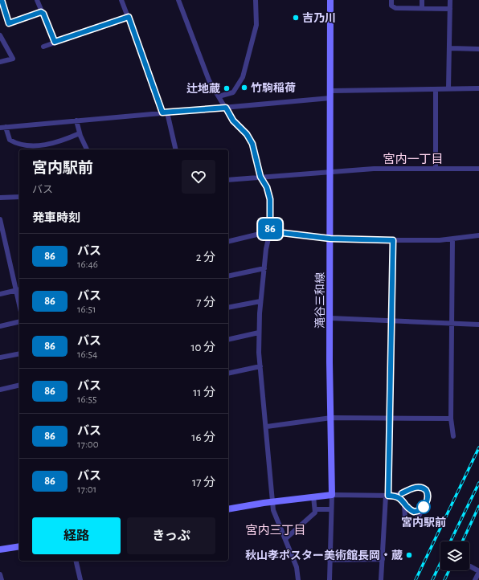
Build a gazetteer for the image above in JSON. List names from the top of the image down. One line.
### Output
{"streets":{"main road":["滝谷三和線"]},"districts":["宮内一丁目","宮内三丁目"],"places":["吉乃川","竹駒稲荷","辻地蔵","宮内駅前","秋山孝ポスター美術館長岡・蔵"],"lines":["bus line 86"],"page":{"on_map":"86","heading":[["宮内駅前","バス"],"発車時刻"],"list":[{"mark":"86","name":"バス","note":"16:46","value":"2 分"},{"mark":"86","name":"バス","note":"16:51","value":"7 分"},{"mark":"86","name":"バス","note":"16:54","value":"10 分"},{"mark":"86","name":"バス","note":"16:55","value":"11 分"},{"mark":"86","name":"バス","note":"17:00","value":"16 分"},{"mark":"86","name":"バス","note":"17:01","value":"17 分"}],"buttons":["経路","きっぷ"]}}
